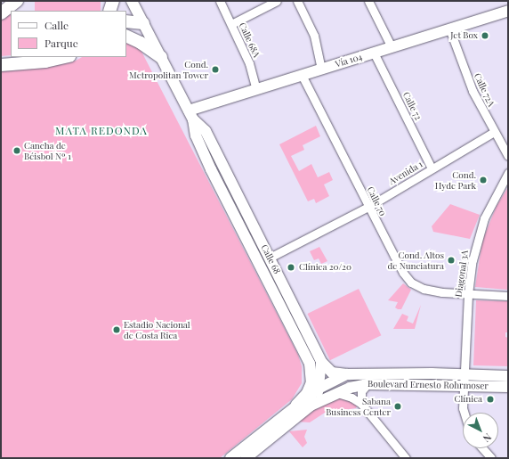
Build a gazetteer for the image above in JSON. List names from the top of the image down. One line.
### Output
{"streets":{"main road":["Vía 104","Calle 68","Boulevard Ernesto Rohrmoser"],"street":["Calle 68A","Calle 72A","Calle 72","Avenida 1","Calle 70","Diagonal 3A"]},"crossings":[["Calle 68A","Vía 104"],["Vía 104","Calle 72A"],["Vía 104","Calle 72"],["Vía 104","Calle 70"],["Vía 104","Calle 68"],["Calle 72A","Avenida 1"],["Calle 72","Avenida 1"],["Avenida 1","Calle 70"],["Avenida 1","Calle 68"],["Calle 70","Diagonal 3A"],["Calle 68","Boulevard Ernesto Rohrmoser"],["Diagonal 3A","Boulevard Ernesto Rohrmoser"]],"districts":["MATA REDONDA"],"places":["Jet Box","Cond. Metropolitan Tower","Cancha de Béisbol Nº 1","Cond. Hyde Park","Cond. Altos de Nunciatura","Clínica 20/20","Estadio Nacional de Costa Rica","Clínica","Sabana Business Center"],"legend":["Calle","Parque"],"north":"bottom right"}
